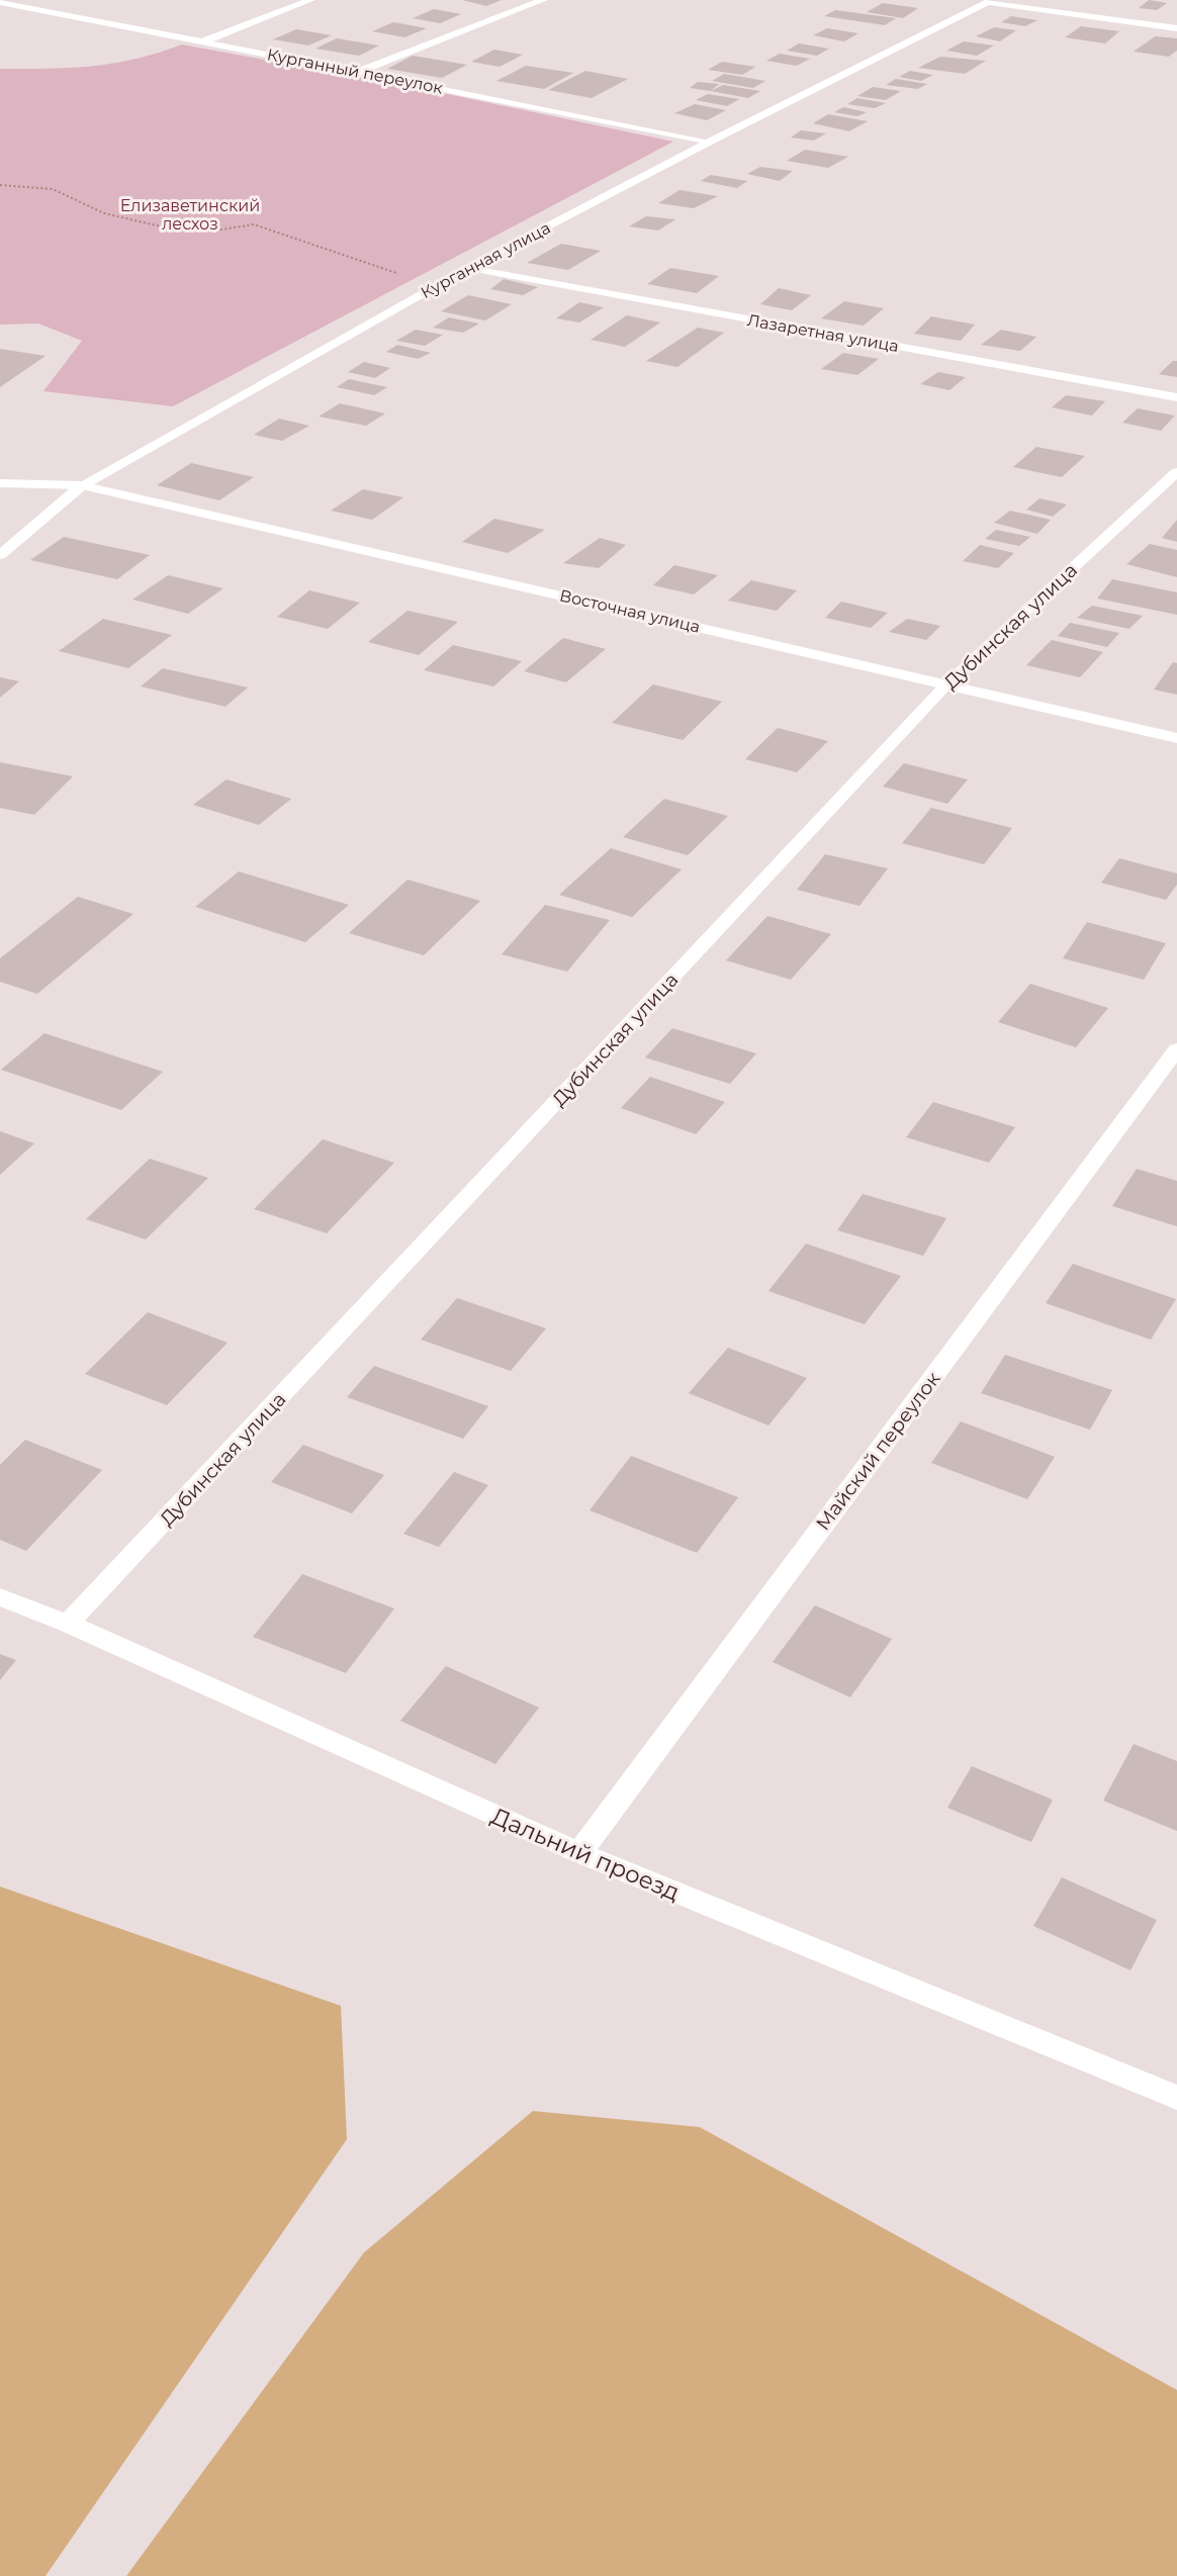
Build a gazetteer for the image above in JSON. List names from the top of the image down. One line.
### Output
{"streets":{"street":["Курганный переулок","Курганная улица","Лазаретная улица","Восточная улица","Дубинская улица","Майский переулок","Дальний проезд"]},"crossings":[["Курганный переулок","Курганная улица"],["Курганная улица","Лазаретная улица"],["Курганная улица","Восточная улица"],["Восточная улица","Дубинская улица"],["Дубинская улица","Дальний проезд"],["Майский переулок","Дальний проезд"]],"parks":["Елизаветинский лесхоз"]}
